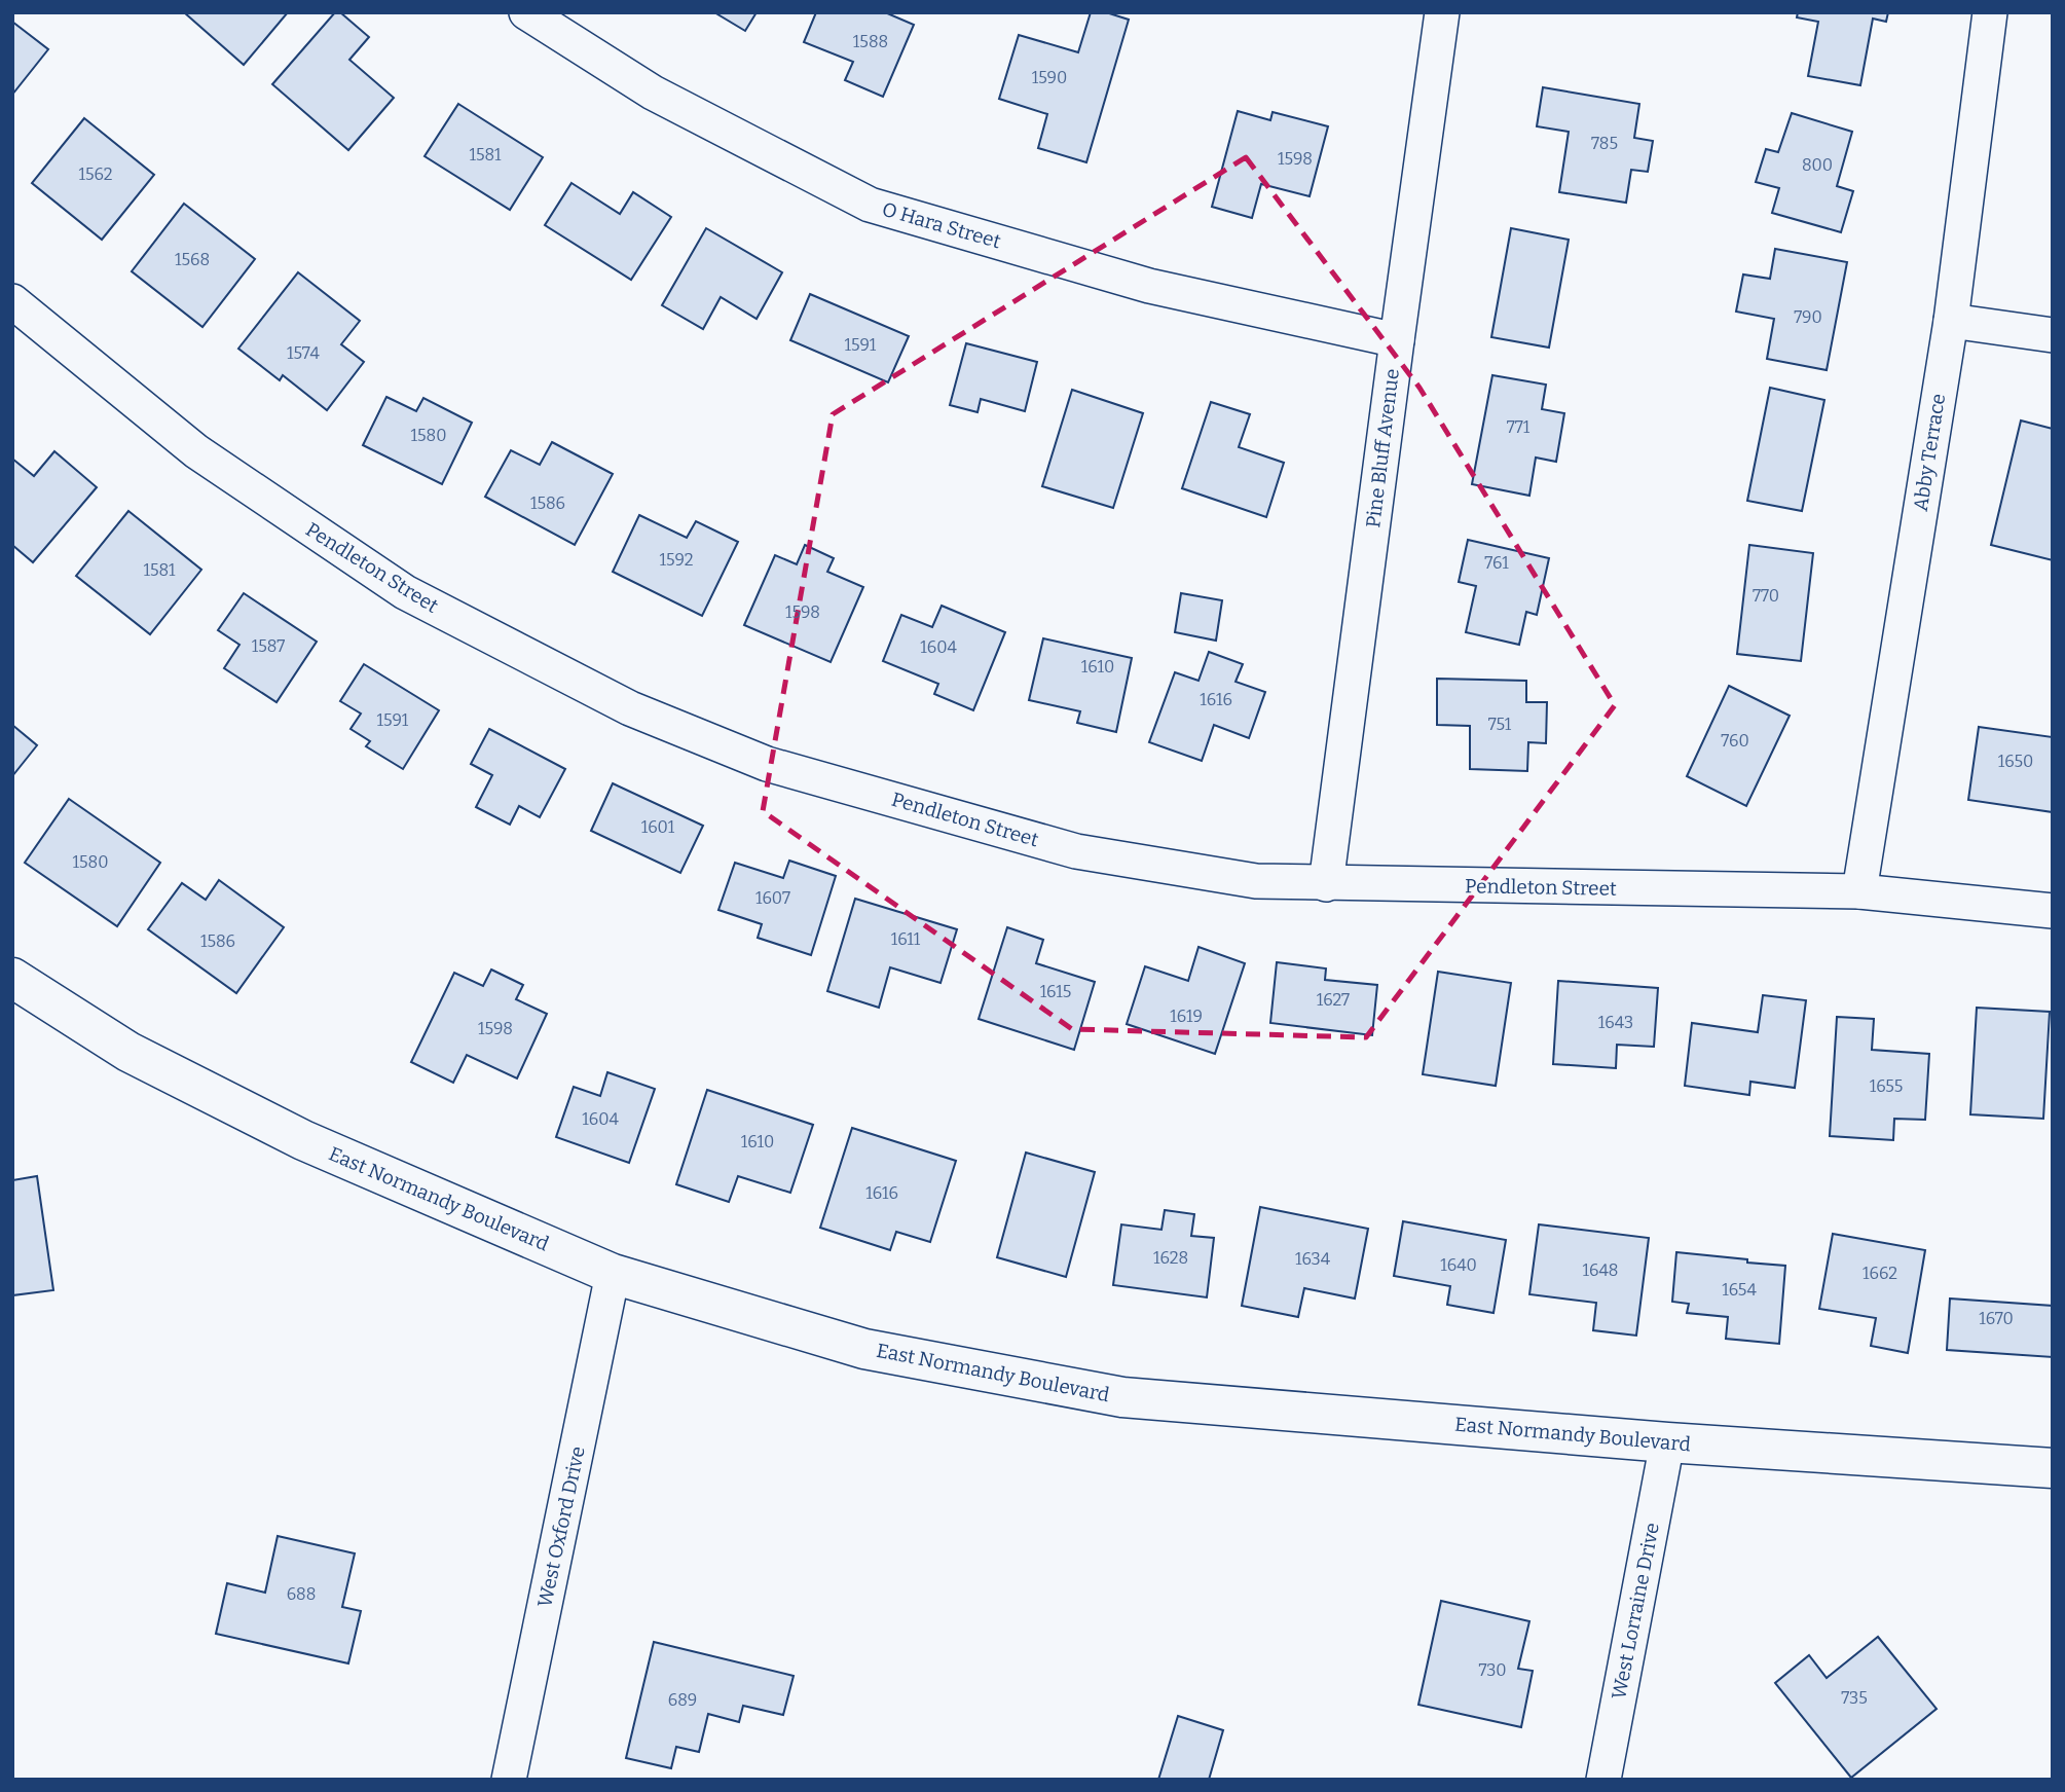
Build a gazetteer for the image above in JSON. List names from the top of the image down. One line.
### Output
{"streets":{"street":["O Hara Street","Pine Bluff Avenue","Abby Terrace","Pendleton Street","East Normandy Boulevard","West Oxford Drive","West Lorraine Drive"]},"crossings":[["O Hara Street","Pine Bluff Avenue"],["Pine Bluff Avenue","Pendleton Street"],["Abby Terrace","Pendleton Street"],["East Normandy Boulevard","West Oxford Drive"],["East Normandy Boulevard","West Lorraine Drive"]],"house_numbers":["1588","1590","785","1581","1598","800","1562","1568","790","1591","1574","771","1580","1586","1592","761","1581","770","1598","1587","1604","1610","1616","1591","751","760","1650","1601","1580","1607","1611","1586","1615","1627","1619","1643","1598","1655","1604","1610","1616","1628","1634","1640","1648","1662","1654","1670","688","730","735","689"]}
